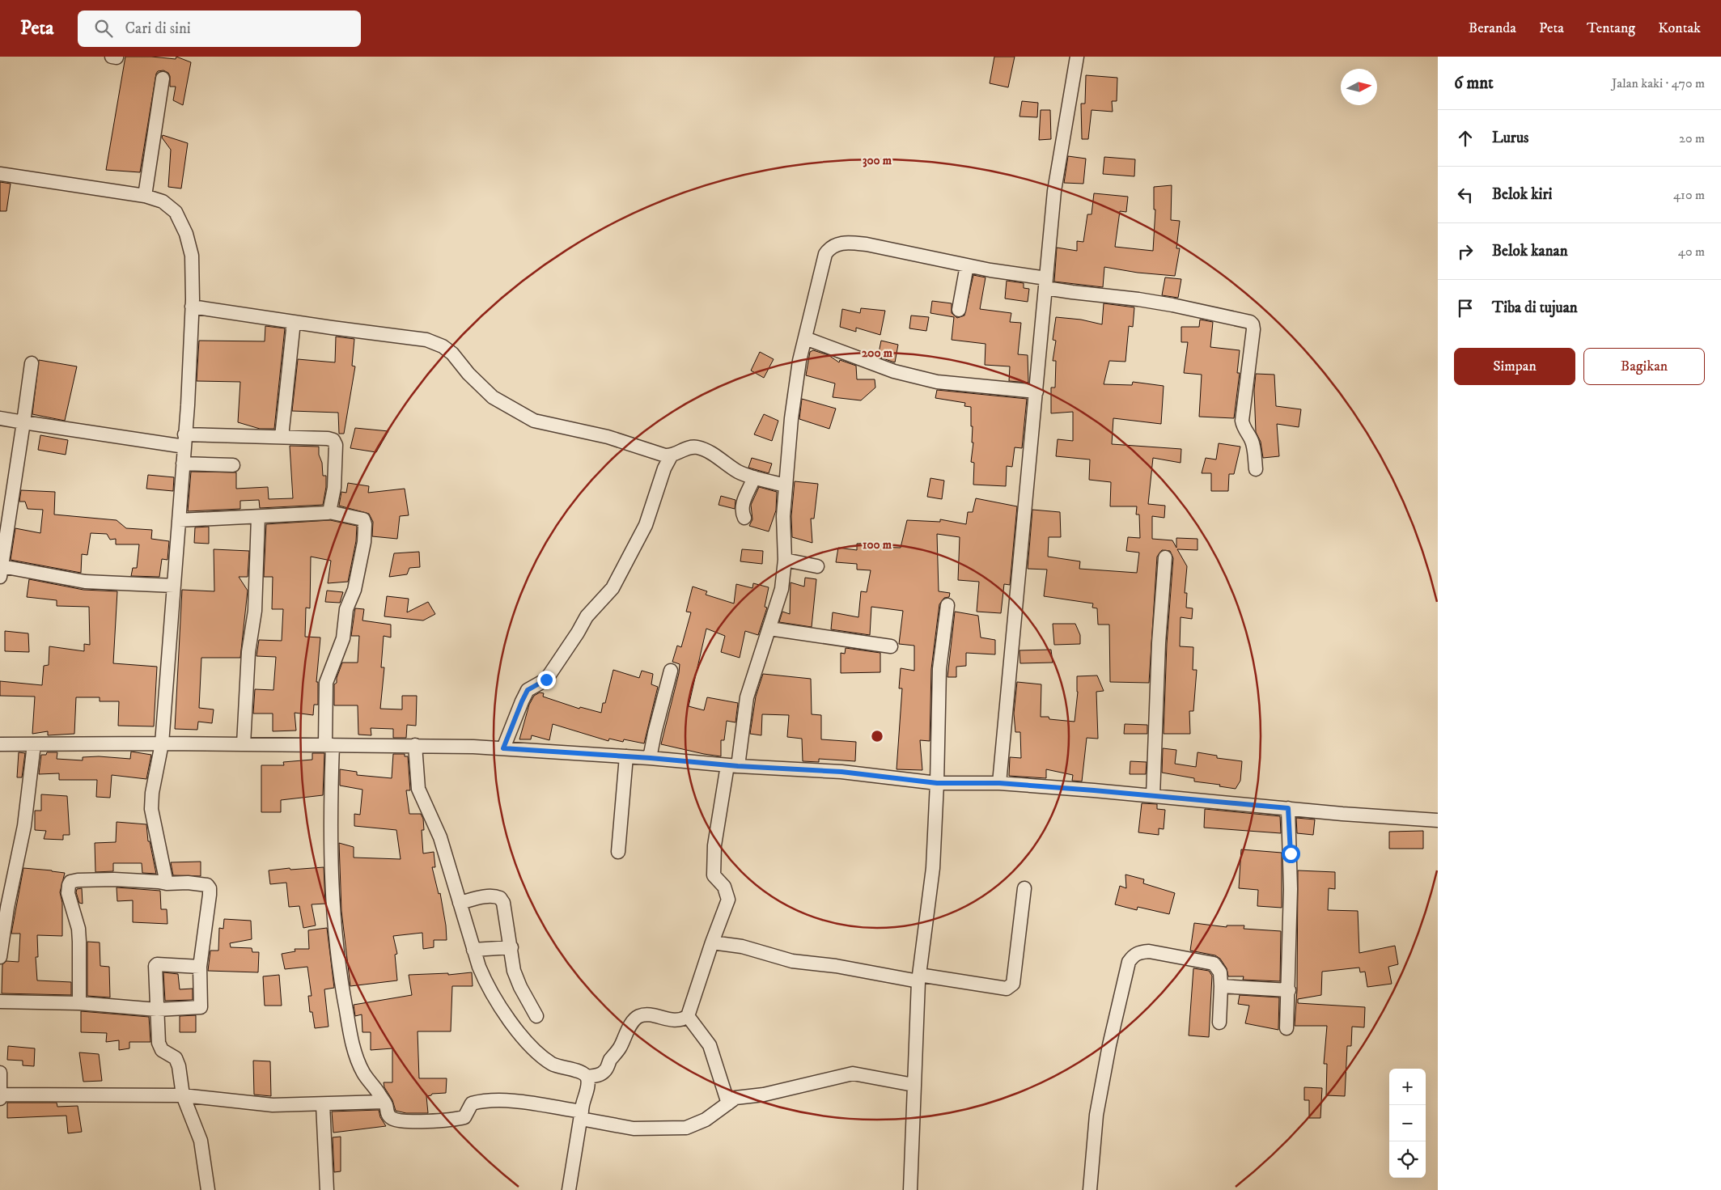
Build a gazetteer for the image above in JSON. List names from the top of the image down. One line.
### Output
{"north":"right","page":{"header":"Peta","search":"Cari di sini","nav":["Beranda","Peta","Tentang","Kontak"],"heading":["6 mnt","Jalan kaki · 470 m"],"list":[["Lurus","20 m"],["Belok kiri","410 m"],["Belok kanan","40 m"],"Tiba di tujuan"],"buttons":["Simpan","Bagikan"],"map_buttons":["+","−"]},"rings":["300 m","200 m","100 m"]}
